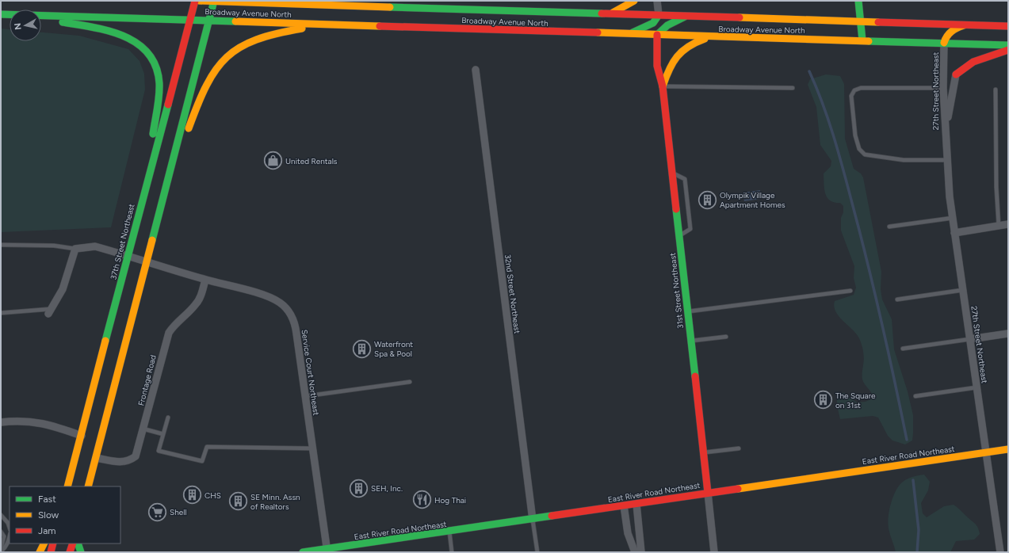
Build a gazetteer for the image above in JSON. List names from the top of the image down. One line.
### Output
{"streets":{"main road":["Broadway Avenue North","37th Street Northeast","31st Street Northeast","East River Road Northeast"],"street":["27th Street Northeast","32nd Street Northeast","Service Court Northeast","Frontage Road"]},"crossings":[["Broadway Avenue North","27th Street Northeast"],["Broadway Avenue North","37th Street Northeast"],["Broadway Avenue North","31st Street Northeast"],["27th Street Northeast","East River Road Northeast"],["37th Street Northeast","Service Court Northeast"],["31st Street Northeast","East River Road Northeast"],["32nd Street Northeast","East River Road Northeast"],["Service Court Northeast","Frontage Road"],["Service Court Northeast","East River Road Northeast"]],"places":{"shop":["United Rentals"],"building":["Olympik Village Apartment Homes","Waterfront Spa & Pool","The Square on 31st","SEH, Inc.","CHS","SE Minn. Assn of Realtors"],"restaurant":["Hog Thai"],"supermarket":["Shell"]},"legend":["Fast","Slow","Jam"],"north":"left"}
